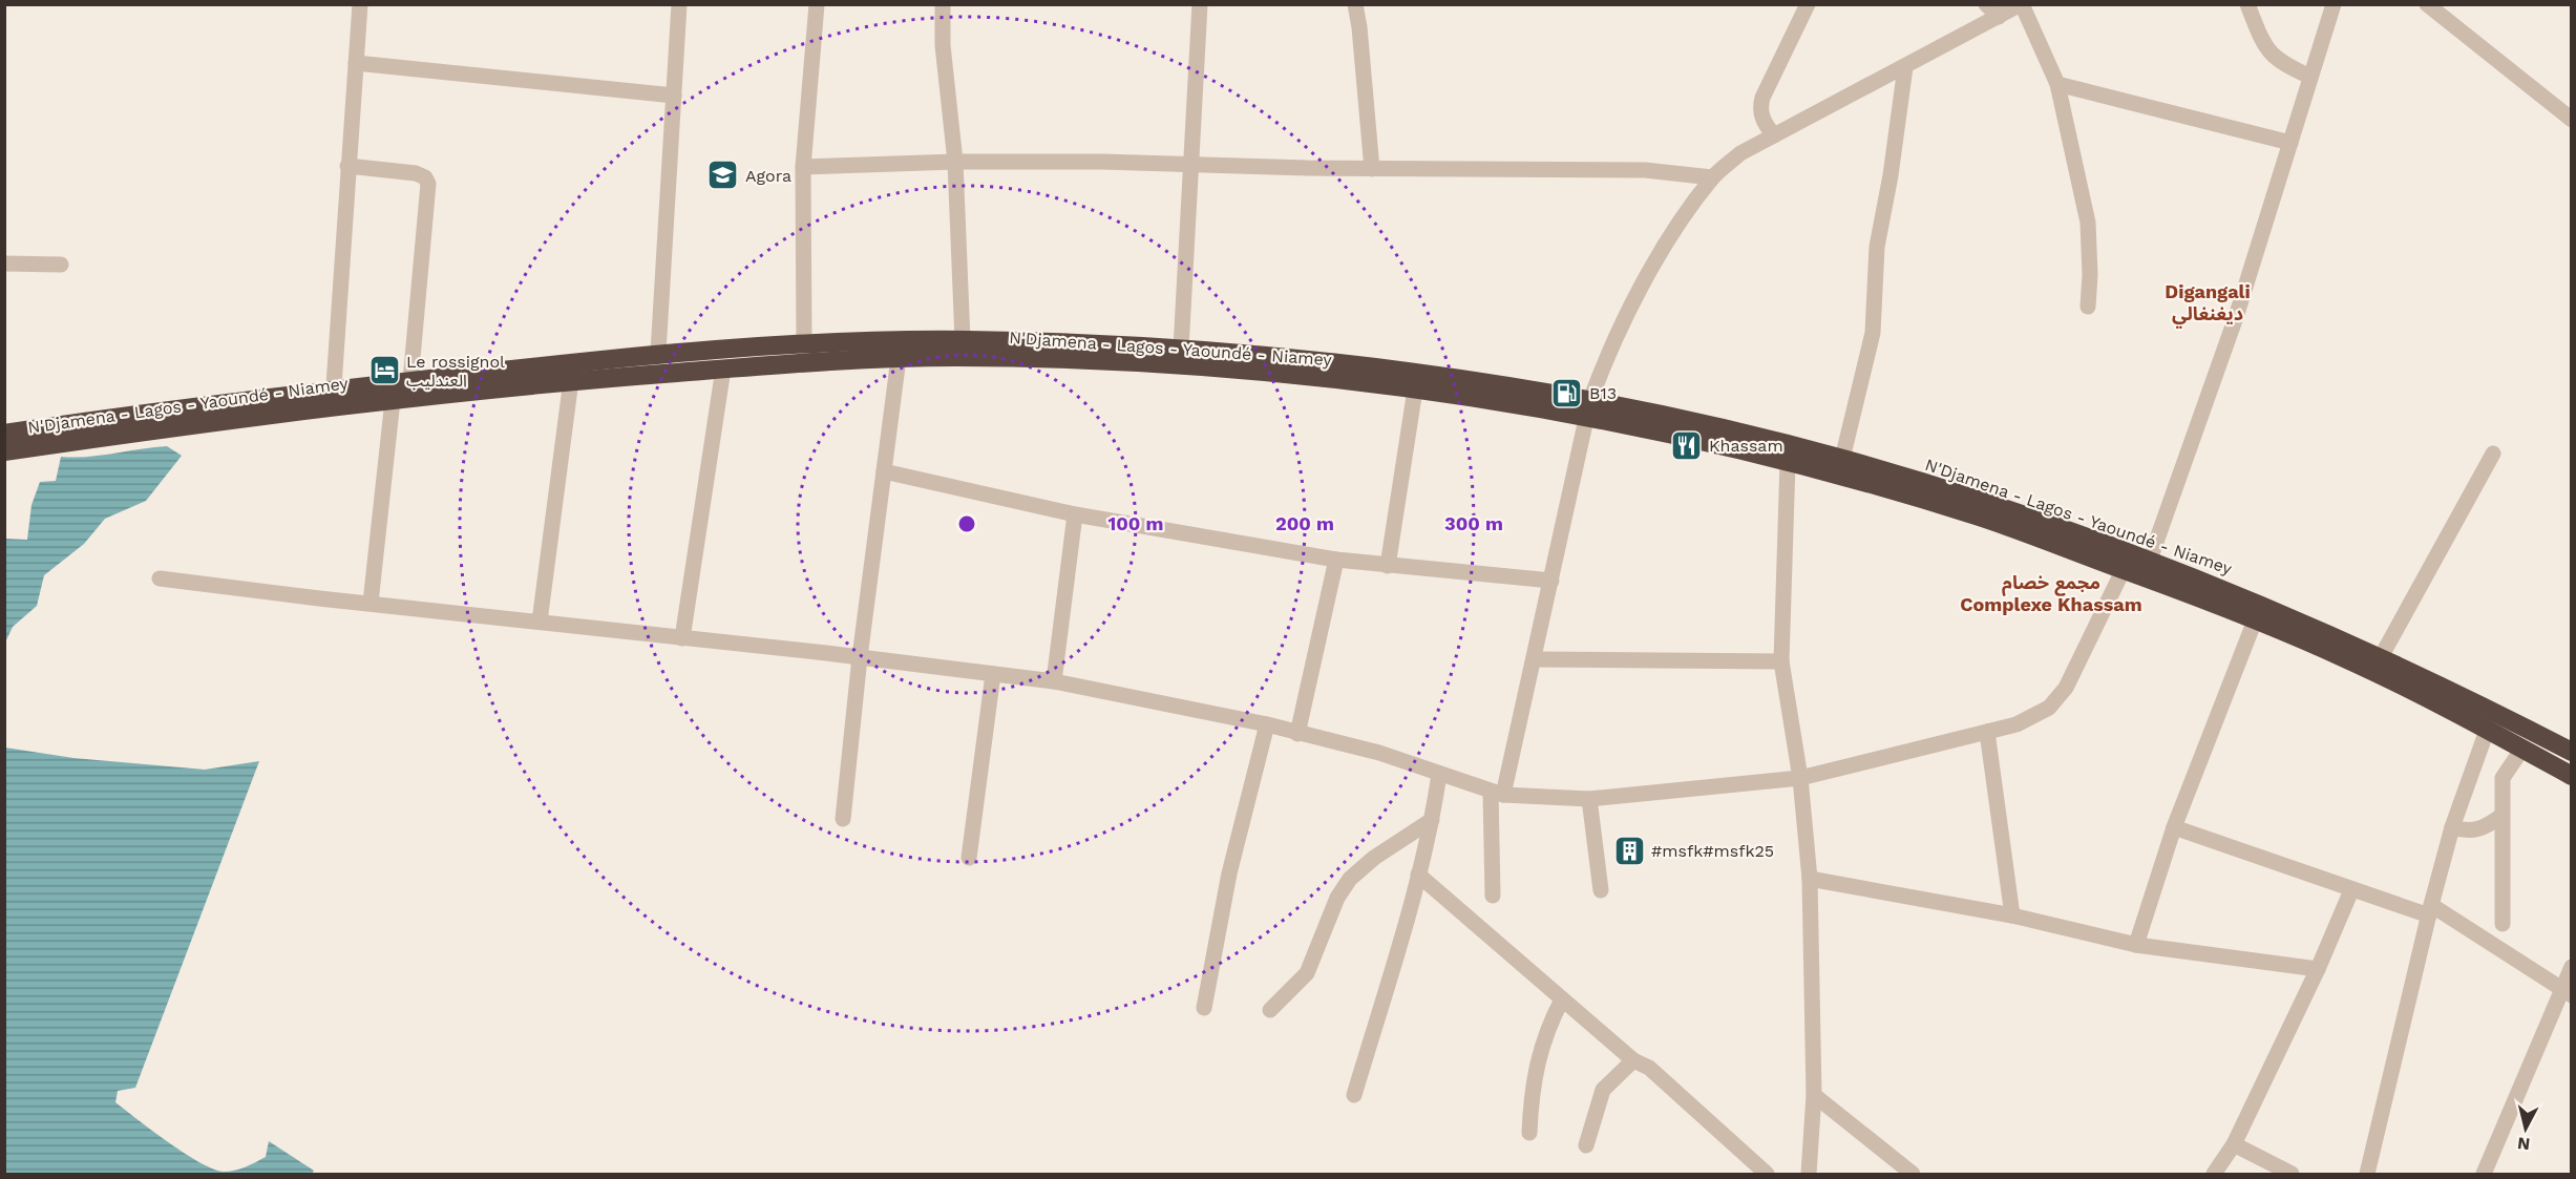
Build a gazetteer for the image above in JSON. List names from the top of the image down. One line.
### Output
{"streets":{"highway":["N'Djamena - Lagos - Yaoundé - Niamey"]},"districts":["Digangali ديغنغالي","مجمع خصام Complexe Khassam"],"places":{"school or university":["Agora"],"hotel":["Le rossignol العندليب"],"fuel station":["B13"],"restaurant":["Khassam"],"building":["#msfk#msfk25"]},"north":"bottom","rings":["100 m","200 m","300 m"]}
